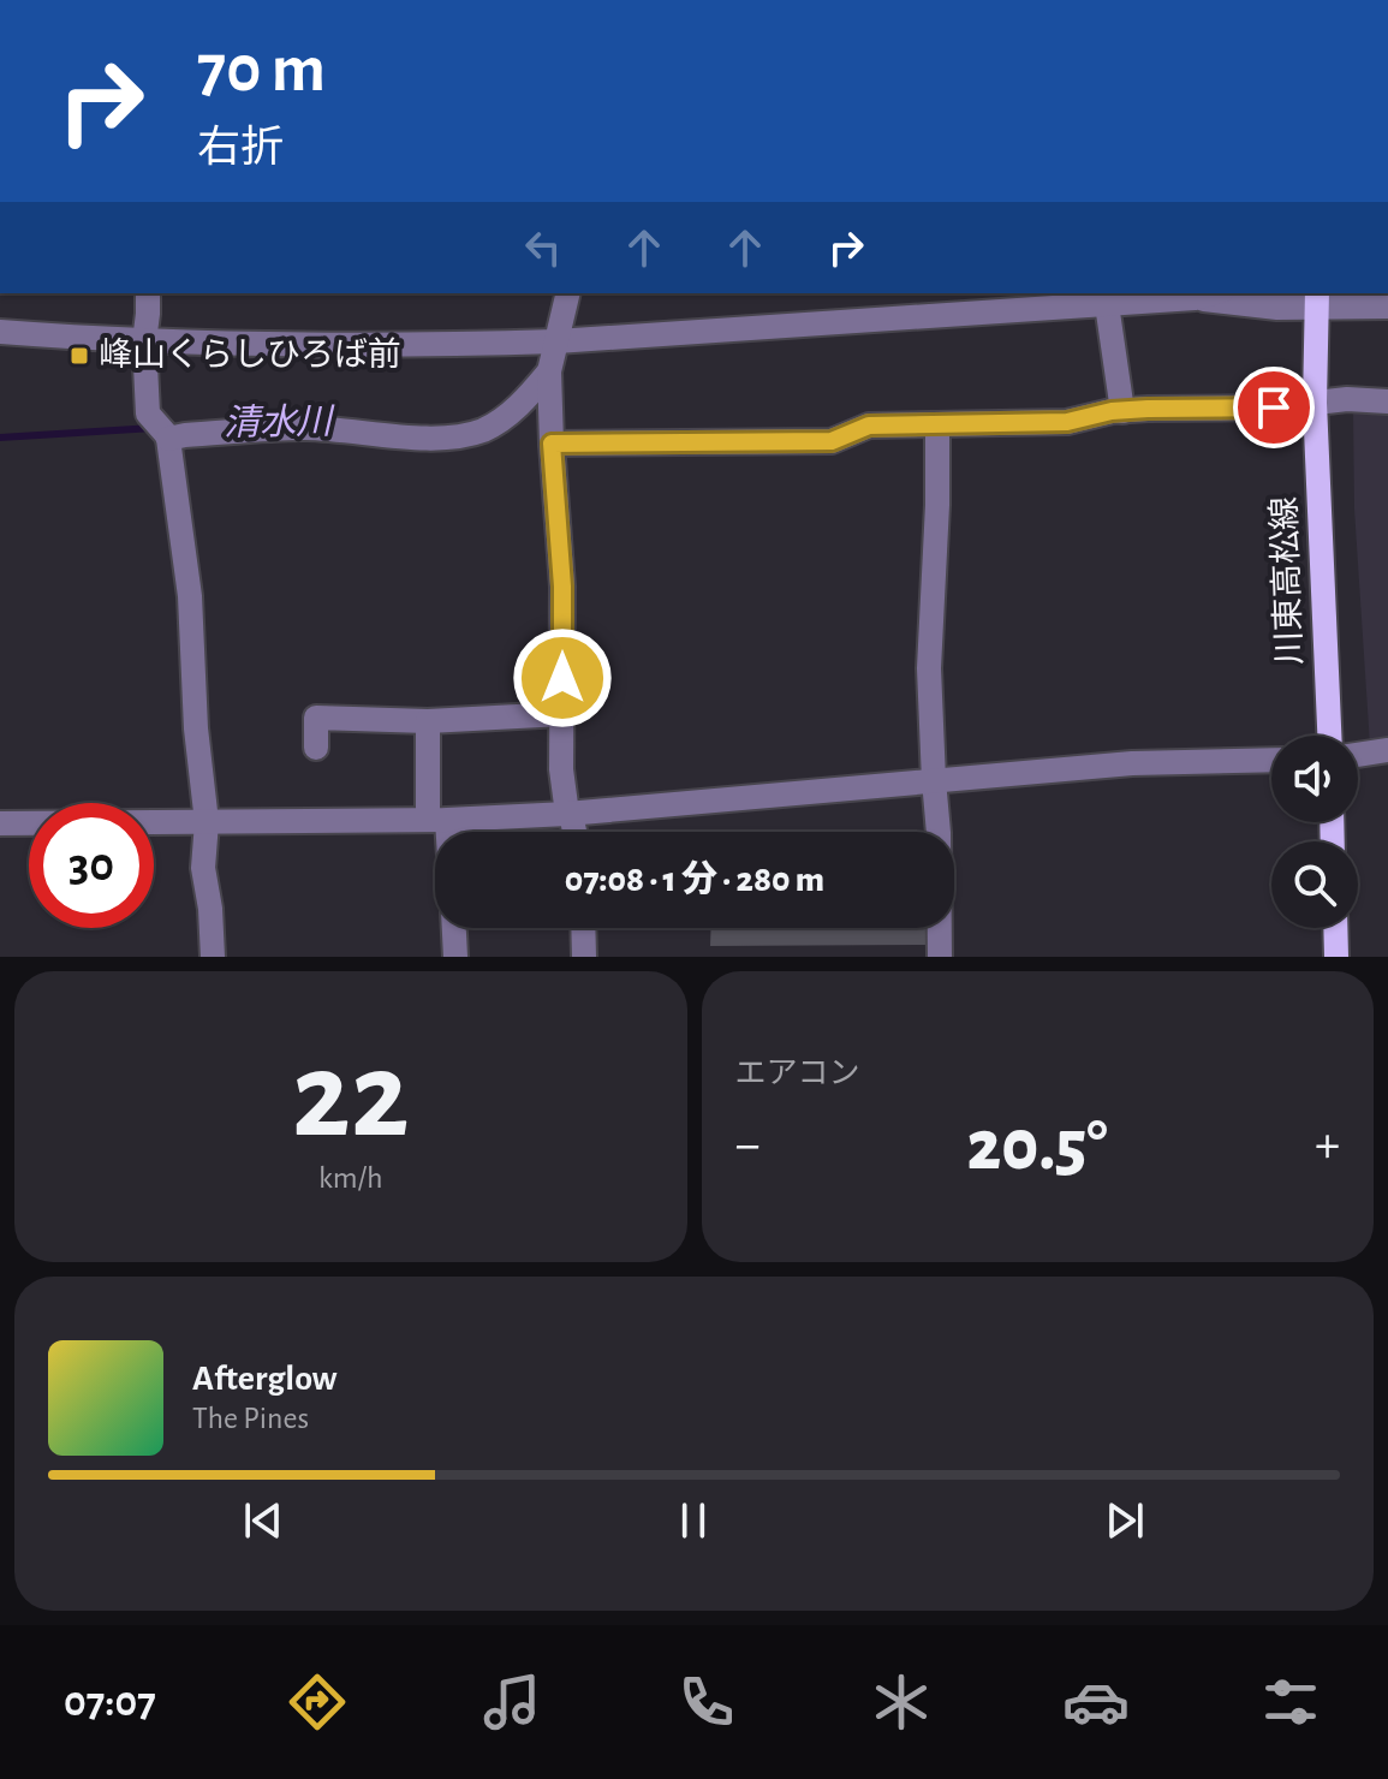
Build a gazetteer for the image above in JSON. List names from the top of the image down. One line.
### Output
{"streets":{"main road":["川東高松線"]},"water":["清水川"],"places":{"transit":["峰山くらしひろば前"]},"page":{"turn":["70 m","右折"],"limit":"30","trip":"07:08 · 1 分 · 280 m","tile":[["22","km/h"],"エアコン"],"heat":["−","20.5°","+"],"song":["Afterglow","The Pines"],"tabs":"07:07"}}
